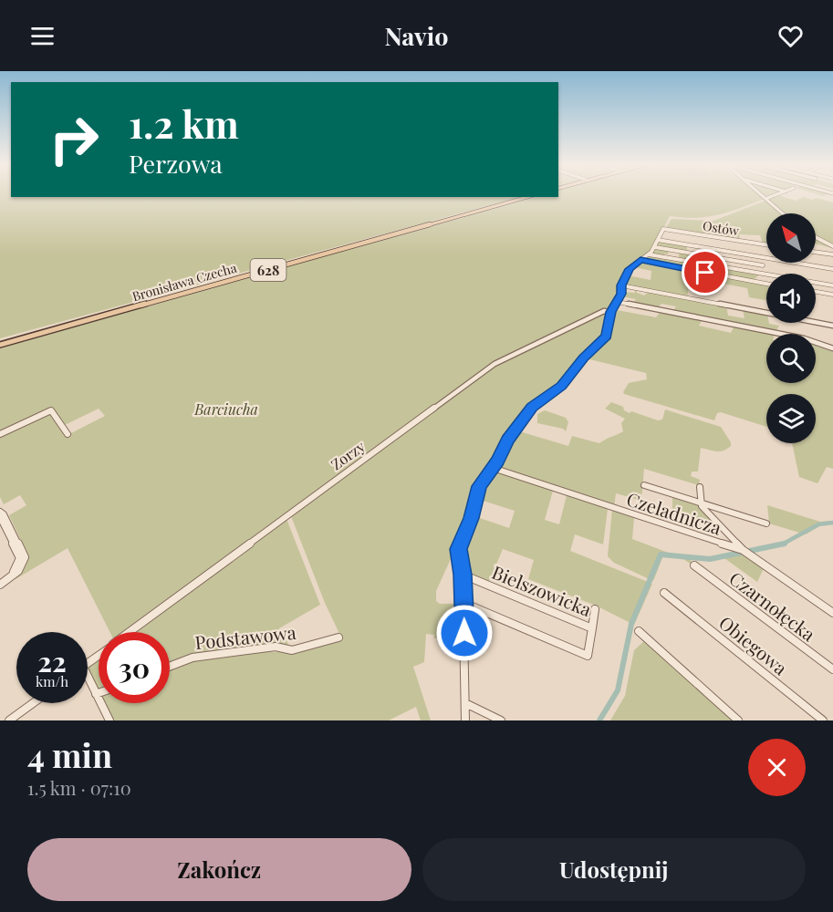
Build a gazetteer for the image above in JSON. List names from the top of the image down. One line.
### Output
{"streets":{"main road":["628","Bronisława Czecha"],"street":["Ostów","Zorzy","Czeladnicza","Bielszowicka","Czarnołęcka","Podstawowa","Obiegowa"]},"parks":["Barciucha"],"north":"top left","page":{"header":"Navio","turn":["1.2 km","Perzowa"],"speed":"22 km/h","limit":"30","heading":["4 min","1.5 km · 07:10"],"buttons":["Zakończ","Udostępnij"]}}
